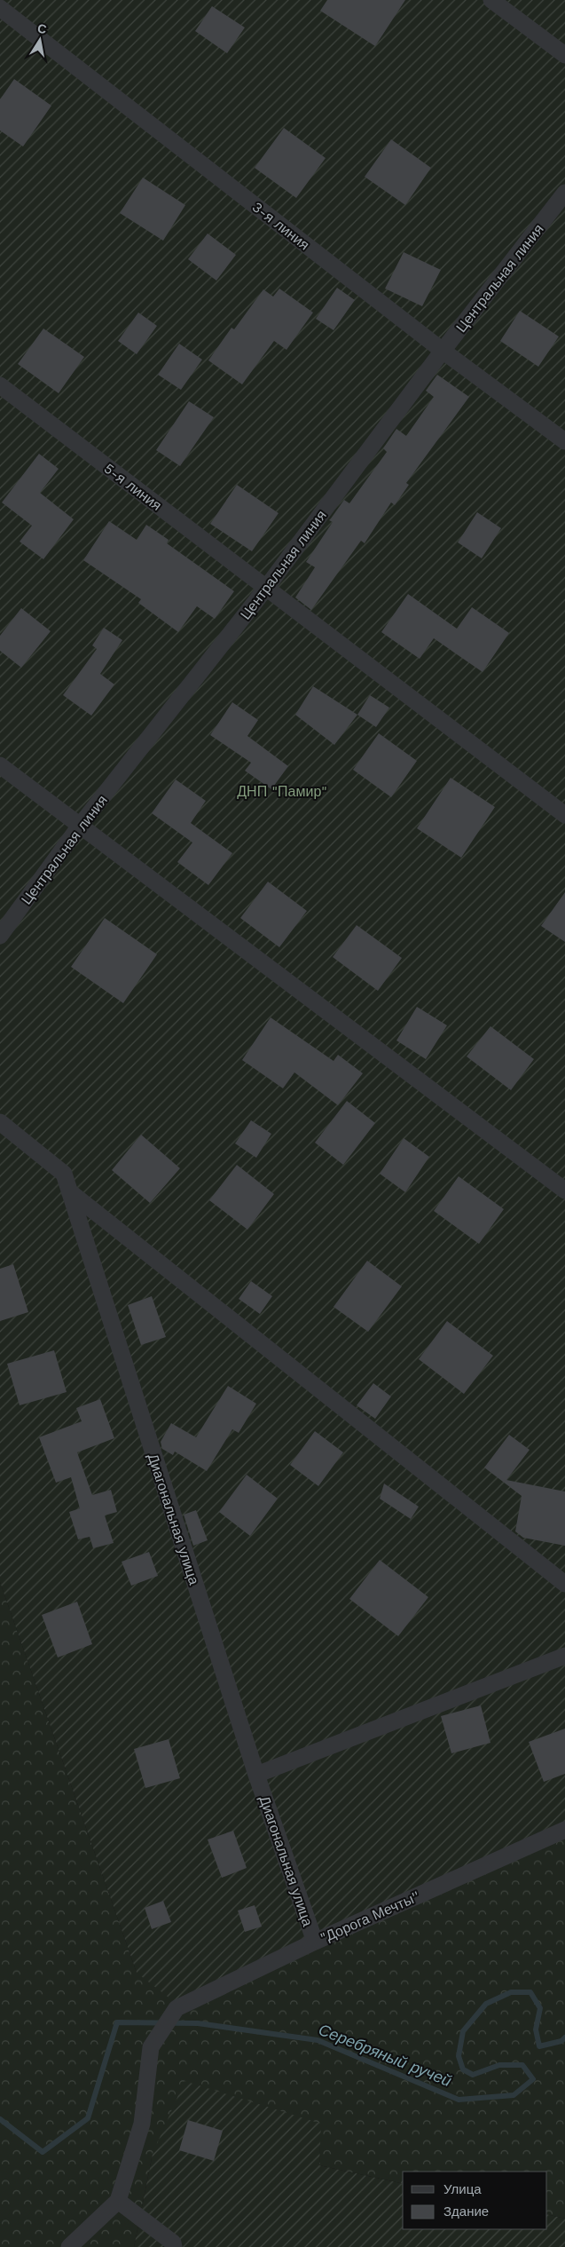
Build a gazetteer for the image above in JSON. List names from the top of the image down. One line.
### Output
{"streets":{"street":["3-я линия","Центральная линия","5-я линия","Диагональная улица","\"Дорога Мечты''"]},"crossings":[["3-я линия","Центральная линия"],["Центральная линия","5-я линия"],["Диагональная улица","\"Дорога Мечты''"]],"water":["Серебряный ручей"],"parks":["ДНП \"Памир\""],"legend":["Улица","Здание"],"north":"top"}
